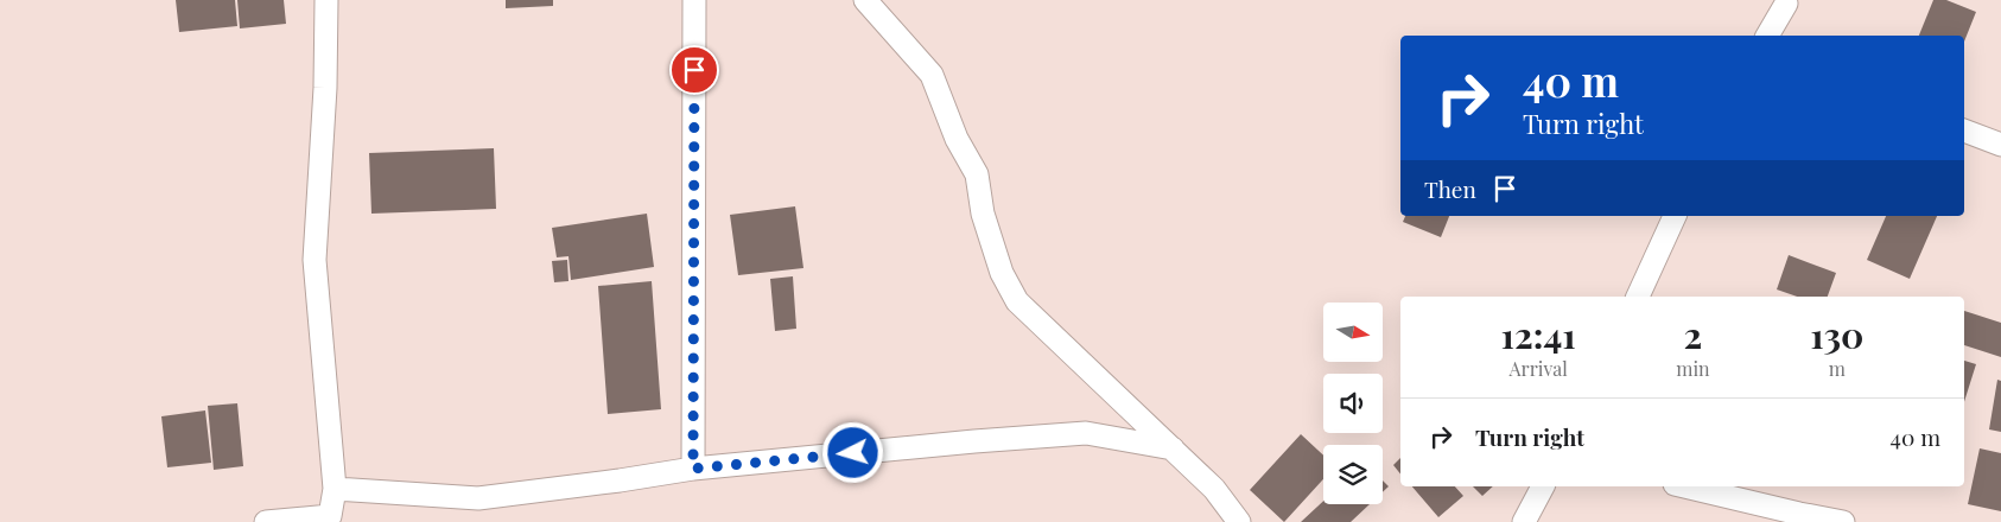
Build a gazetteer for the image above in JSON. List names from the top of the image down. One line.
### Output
{"north":"right","page":{"turn":["40 m","Turn right"],"then":"Then","eta":["12:41","Arrival","2","min","130","m"],"list":[{"name":"Turn right","value":"40 m"}]}}
